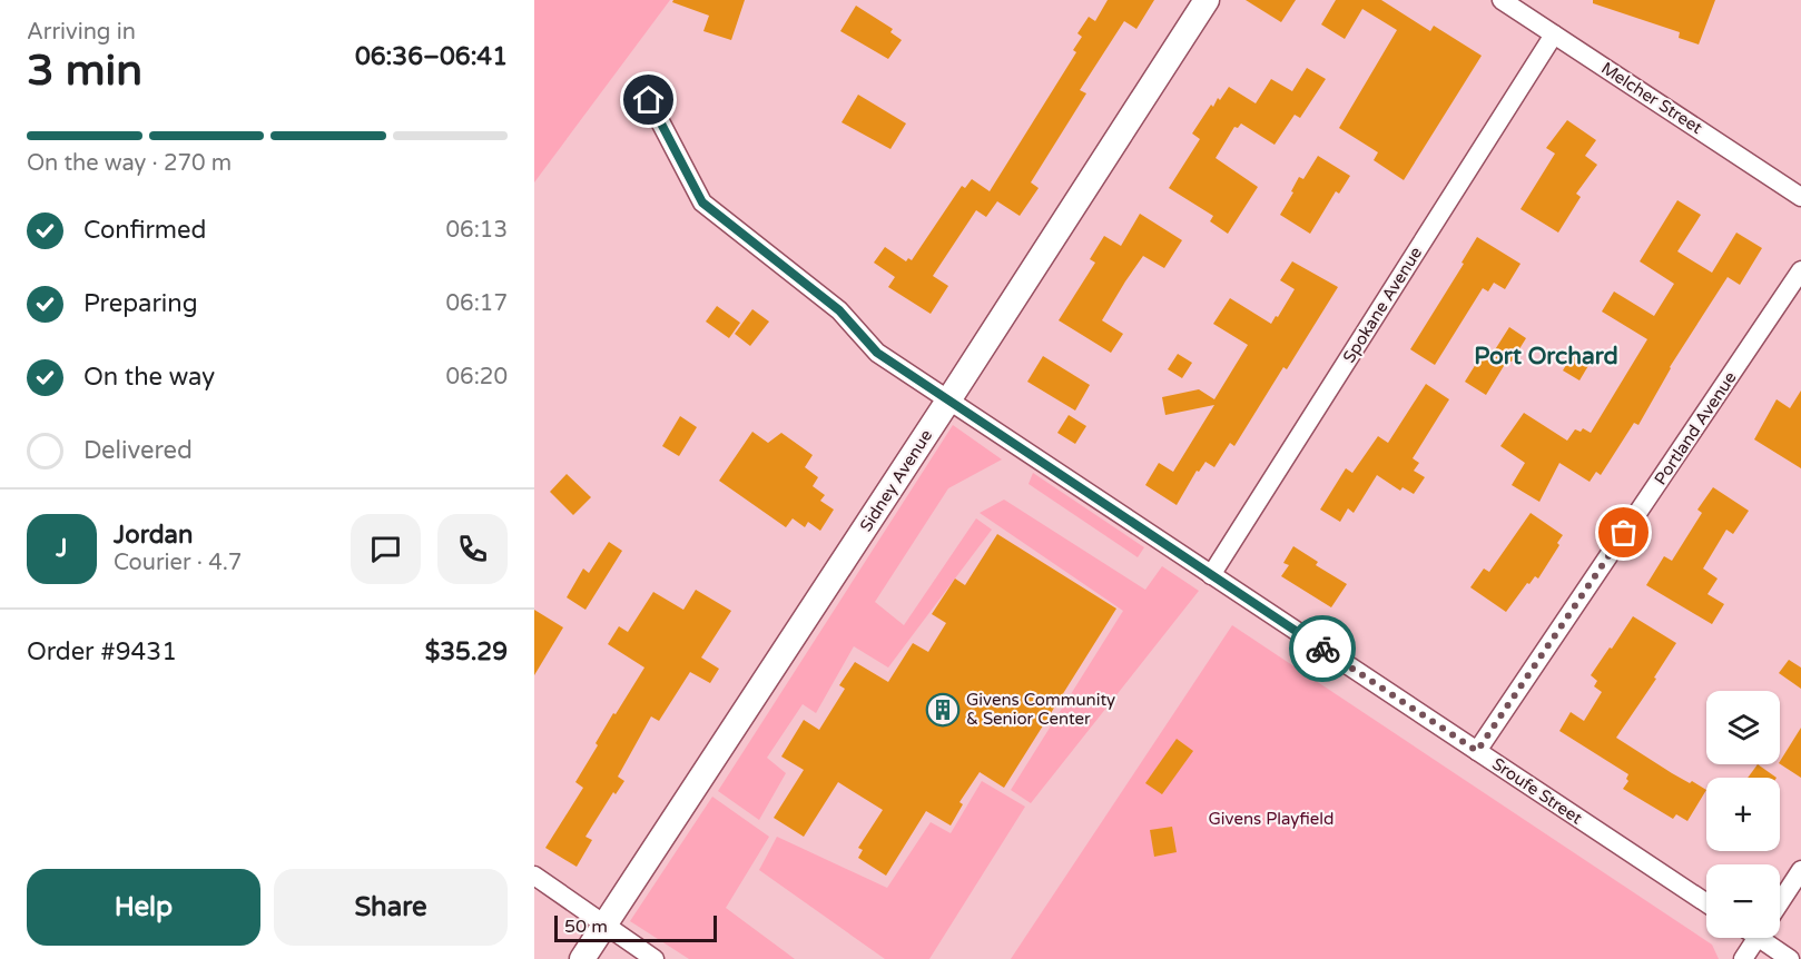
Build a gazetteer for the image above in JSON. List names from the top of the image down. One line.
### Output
{"streets":{"main road":["Sidney Avenue"],"street":["Melcher Street","Spokane Avenue","Portland Avenue","Sroufe Street"]},"crossings":[["Melcher Street","Spokane Avenue"],["Spokane Avenue","Sroufe Street"],["Portland Avenue","Sroufe Street"],["Sidney Avenue","Sroufe Street"]],"districts":["Port Orchard"],"parks":["Givens Playfield"],"places":{"building":["Givens Community & Senior Center"]},"scale_bar":"50 m","page":{"heading":["3 min","Arriving in","06:36–06:41"],"panel":["Jordan","Courier · 4.7","Order #9431","$35.29"],"bar":"On the way · 270 m","list":[["Confirmed","06:13"],["Preparing","06:17"],["On the way","06:20"],"Delivered"],"round":"J","map_buttons":["+","−"],"buttons":["Help","Share"],"scale":"50 m"}}
